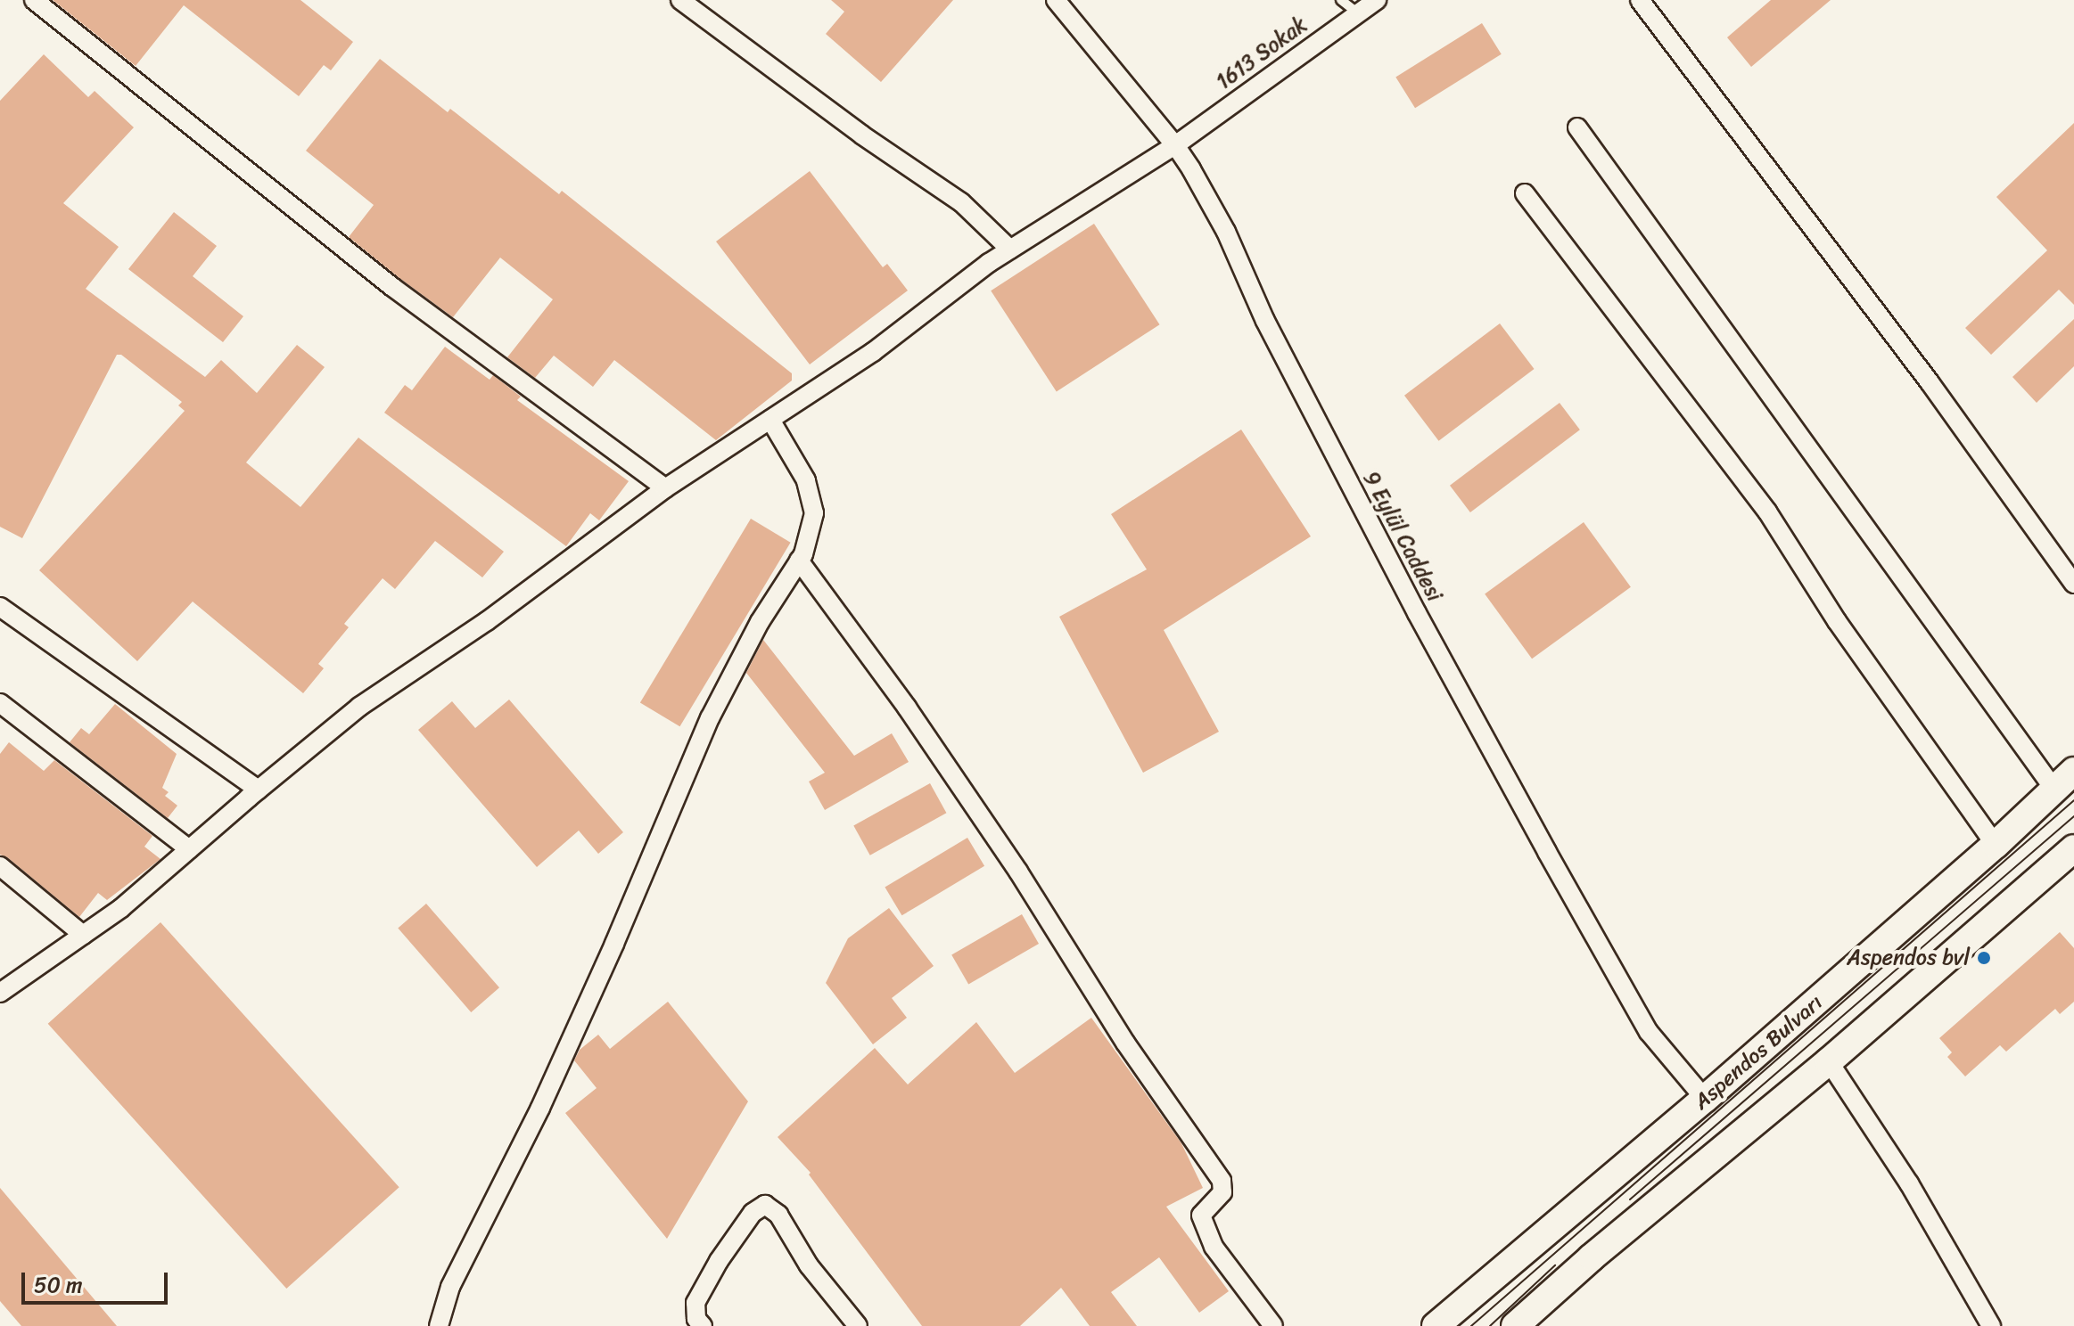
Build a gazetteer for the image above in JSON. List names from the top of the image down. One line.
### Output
{"streets":{"main road":["Aspendos Bulvarı"],"street":["1613 Sokak","9 Eylül Caddesi"]},"crossings":[["1613 Sokak","9 Eylül Caddesi"],["9 Eylül Caddesi","Aspendos Bulvarı"]],"places":["Aspendos bvl"],"scale_bar":"50 m"}
